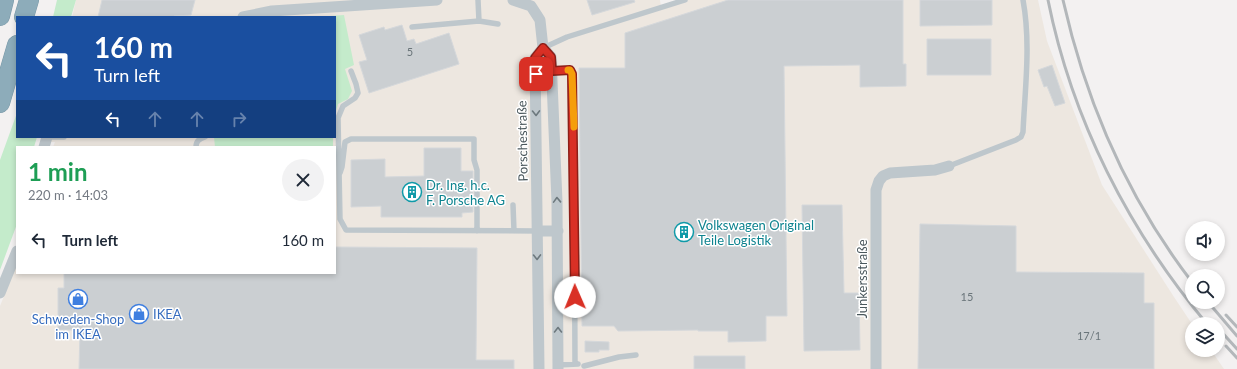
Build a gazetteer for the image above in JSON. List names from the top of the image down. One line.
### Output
{"streets":{"street":["Porschestraße","Junkersstraße"]},"places":{"building":["Dr. Ing. h.c. F. Porsche AG","Volkswagen Original Teile Logistik"],"shop":["Schweden-Shop im IKEA","IKEA"]},"house_numbers":["5","15","17/1"],"page":{"turn":["160 m","Turn left"],"heading":["1 min","220 m · 14:03"],"list":[{"name":"Turn left","value":"160 m"}]}}
